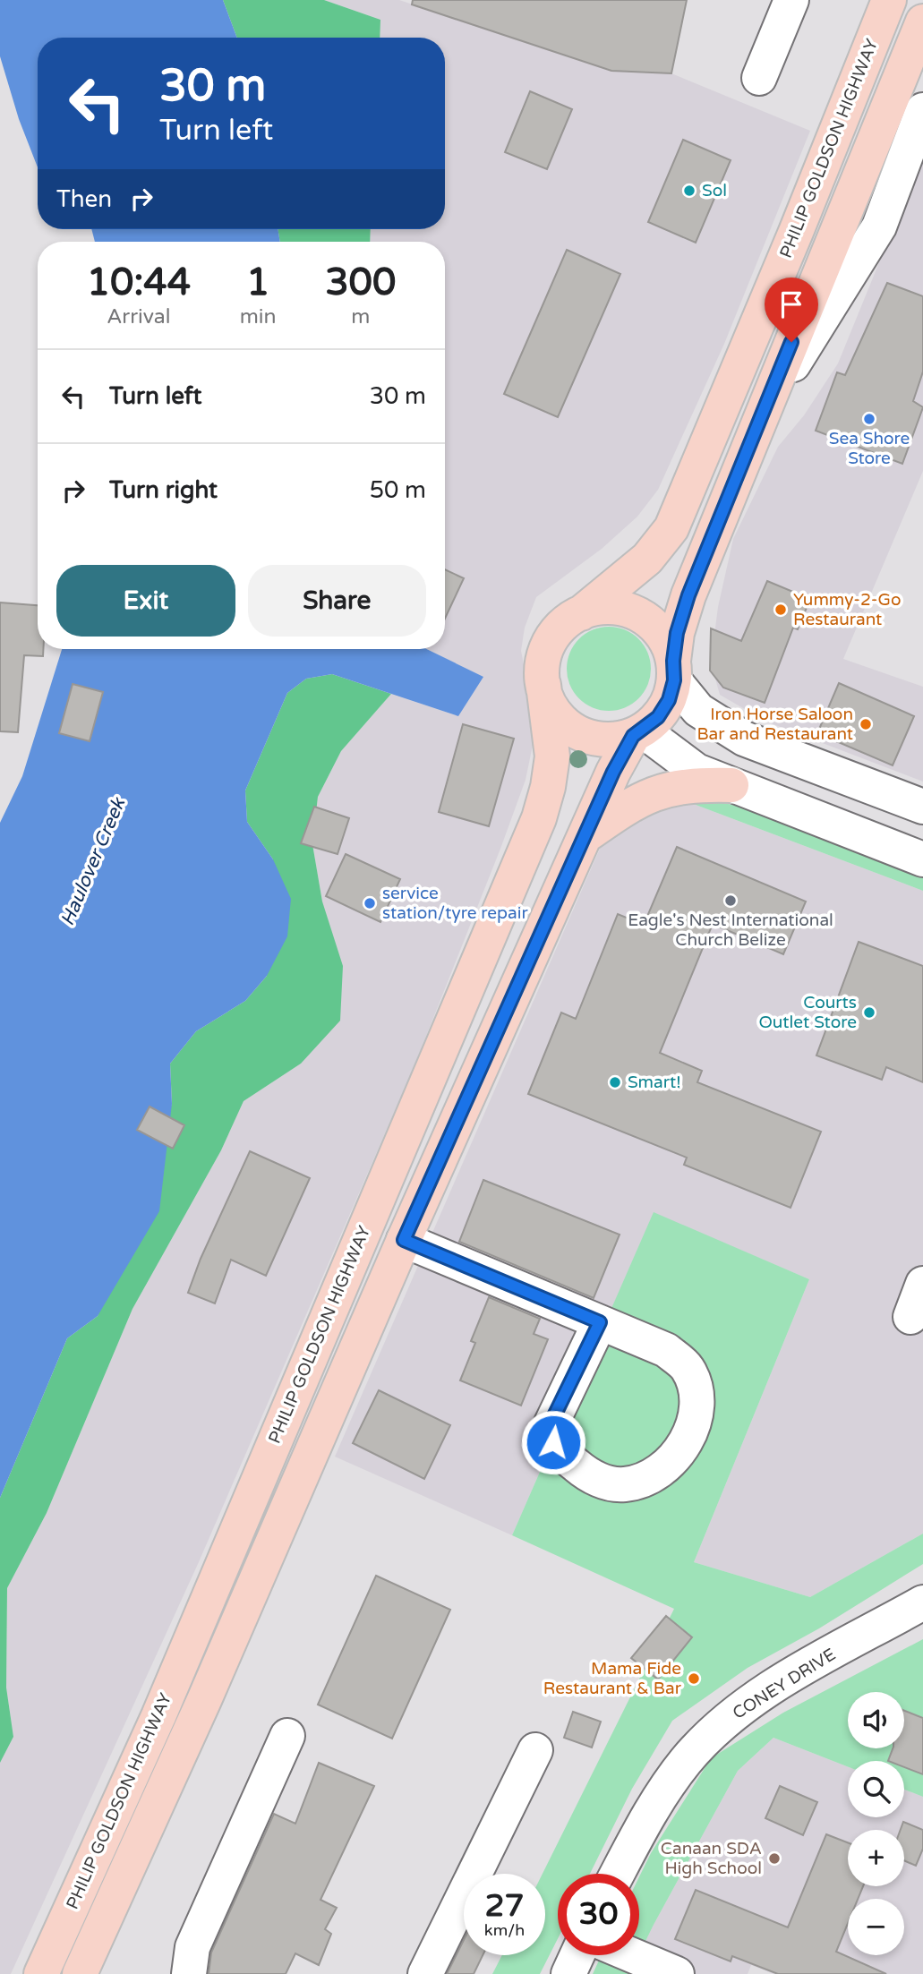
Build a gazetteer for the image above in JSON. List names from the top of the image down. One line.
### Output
{"streets":{"main road":["PHILIP GOLDSON HIGHWAY"],"street":["CONEY DRIVE"]},"water":["Haulover Creek"],"places":["Sol","Sea Shore Store","Yummy-2-Go Restaurant","Iron Horse Saloon Bar and Restaurant","Eagle's Nest International Church Belize","service station/tyre repair","Courts Outlet Store","Smart!","Mama Fide Restaurant & Bar","Canaan SDA High School"],"page":{"turn":["30 m","Turn left"],"then":"Then","eta":["10:44","Arrival","1","min","300","m"],"list":[{"name":"Turn left","value":"30 m"},{"name":"Turn right","value":"50 m"}],"buttons":["Exit","Share"],"map_buttons":["+","−"],"speed":"27 km/h","limit":"30"}}
